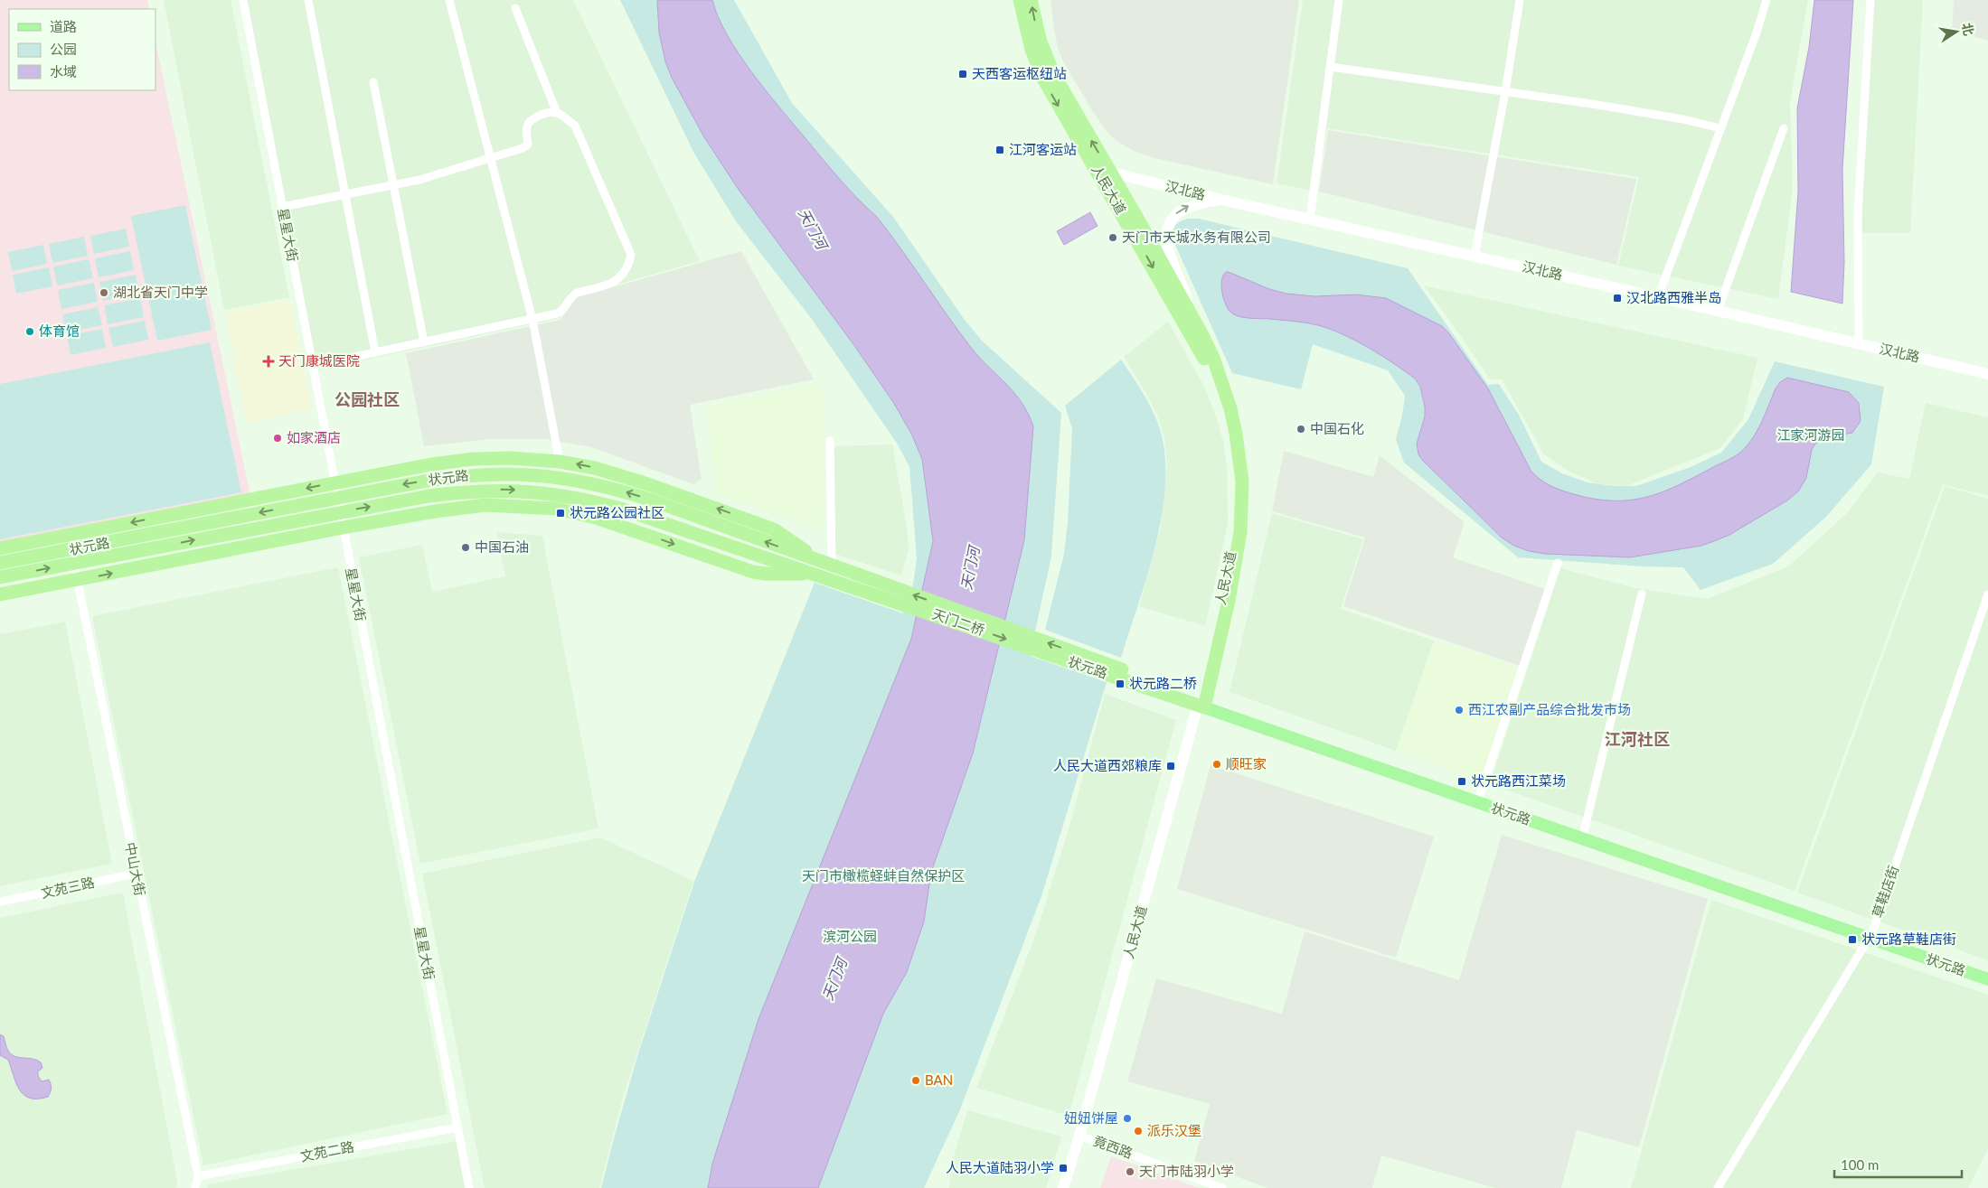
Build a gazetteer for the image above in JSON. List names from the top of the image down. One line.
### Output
{"streets":{"highway":["人民大道","状元路","天门二桥"],"main road":["汉北路"],"street":["星星大街","中山大街","文苑三路","草鞋店街","竟西路","文苑二路"]},"crossings":[["人民大道","汉北路"],["人民大道","状元路"],["人民大道","竟西路"],["星星大街","状元路"],["星星大街","文苑二路"],["状元路","天门二桥"],["状元路","中山大街"],["状元路","草鞋店街"],["中山大街","文苑三路"],["中山大街","文苑二路"]],"districts":["公园社区","江河社区"],"water":["天门河"],"parks":["江家河游园","天门市橄榄蛏蚌自然保护区","滨河公园"],"places":{"transit":["天西客运枢纽站","江河客运站","汉北路西雅半岛","状元路公园社区","状元路二桥","人民大道西郊粮库","状元路西江菜场","状元路草鞋店街","人民大道陆羽小学"],"other":["天门市天城水务有限公司","湖北省天门中学","体育馆","中国石化","如家酒店","中国石油","西江农副产品综合批发市场","顺旺家","BAN","妞妞饼屋","派乐汉堡","天门市陆羽小学"],"health":["天门康城医院"]},"legend":["道路","公园","水域"],"scale_bar":"100 m","north":"right"}
